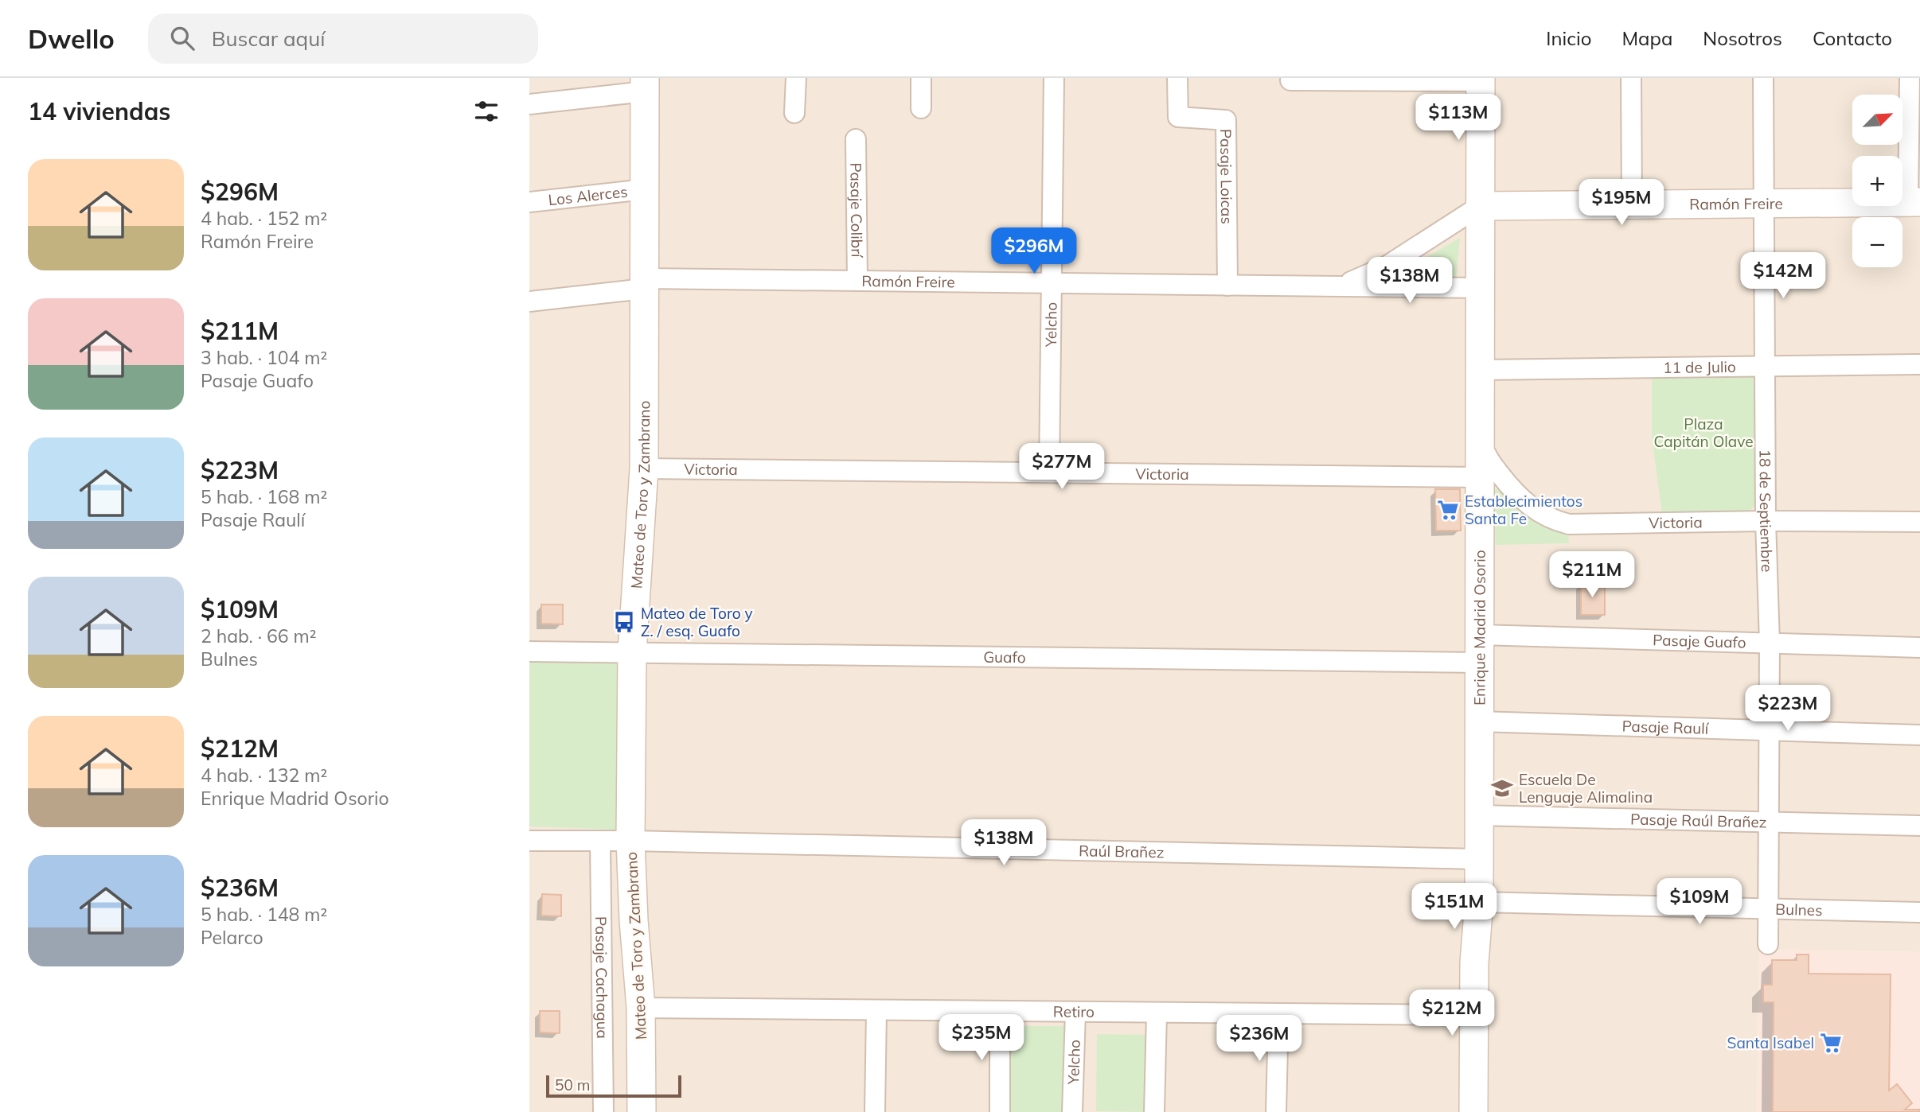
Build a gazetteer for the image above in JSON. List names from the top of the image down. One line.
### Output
{"streets":{"street":["Pasaje Loicas","Los Alerces","Ramón Freire","Pasaje Colibrí","Yelcho","11 de Julio","Victoria","Mateo de Toro y Zambrano","18 de Septiembre","Enrique Madrid Osorio","Pasaje Guafo","Guafo","Pasaje Raulí","Pasaje Raúl Brañez","Raúl Brañez","Bulnes","Pasaje Cachagua","Retiro"]},"crossings":[["Pasaje Loicas","Ramón Freire"],["Los Alerces","Mateo de Toro y Zambrano"],["Ramón Freire","Pasaje Colibrí"],["Ramón Freire","Yelcho"],["Ramón Freire","Mateo de Toro y Zambrano"],["Ramón Freire","18 de Septiembre"],["Ramón Freire","Enrique Madrid Osorio"],["Yelcho","Victoria"],["Yelcho","Retiro"],["11 de Julio","18 de Septiembre"],["11 de Julio","Enrique Madrid Osorio"],["Victoria","Mateo de Toro y Zambrano"],["Victoria","18 de Septiembre"],["Victoria","Enrique Madrid Osorio"],["Mateo de Toro y Zambrano","Guafo"],["Mateo de Toro y Zambrano","Raúl Brañez"],["Mateo de Toro y Zambrano","Retiro"],["18 de Septiembre","Pasaje Guafo"],["18 de Septiembre","Pasaje Raulí"],["18 de Septiembre","Pasaje Raúl Brañez"],["18 de Septiembre","Bulnes"],["Enrique Madrid Osorio","Pasaje Guafo"],["Enrique Madrid Osorio","Guafo"],["Enrique Madrid Osorio","Pasaje Raulí"],["Enrique Madrid Osorio","Pasaje Raúl Brañez"],["Enrique Madrid Osorio","Raúl Brañez"],["Enrique Madrid Osorio","Bulnes"],["Enrique Madrid Osorio","Retiro"],["Pasaje Guafo","Guafo"],["Raúl Brañez","Pasaje Cachagua"]],"parks":["Plaza Capitán Olave"],"places":{"supermarket":["Establecimientos Santa Fe","Santa Isabel"],"bus stop":["Mateo de Toro y Z. / esq. Guafo"],"school or university":["Escuela De Lenguaje Alimalina"]},"scale_bar":"50 m","north":"top right","page":{"header":"Dwello","search":"Buscar aquí","nav":["Inicio","Mapa","Nosotros","Contacto"],"heading":"14 viviendas","price":["$113M","$195M","$296M","$142M","$138M","$277M","$211M","$223M","$138M","$109M","$151M","$212M","$235M","$236M"],"map_buttons":["+","−"],"list":[{"name":"$296M","note":"4 hab. · 152 m² · Ramón Freire"},{"name":"$211M","note":"3 hab. · 104 m² · Pasaje Guafo"},{"name":"$223M","note":"5 hab. · 168 m² · Pasaje Raulí"},{"name":"$109M","note":"2 hab. · 66 m² · Bulnes"},{"name":"$212M","note":"4 hab. · 132 m² · Enrique Madrid Osorio"},{"name":"$236M","note":"5 hab. · 148 m² · Pelarco"}],"scale":"50 m"}}
